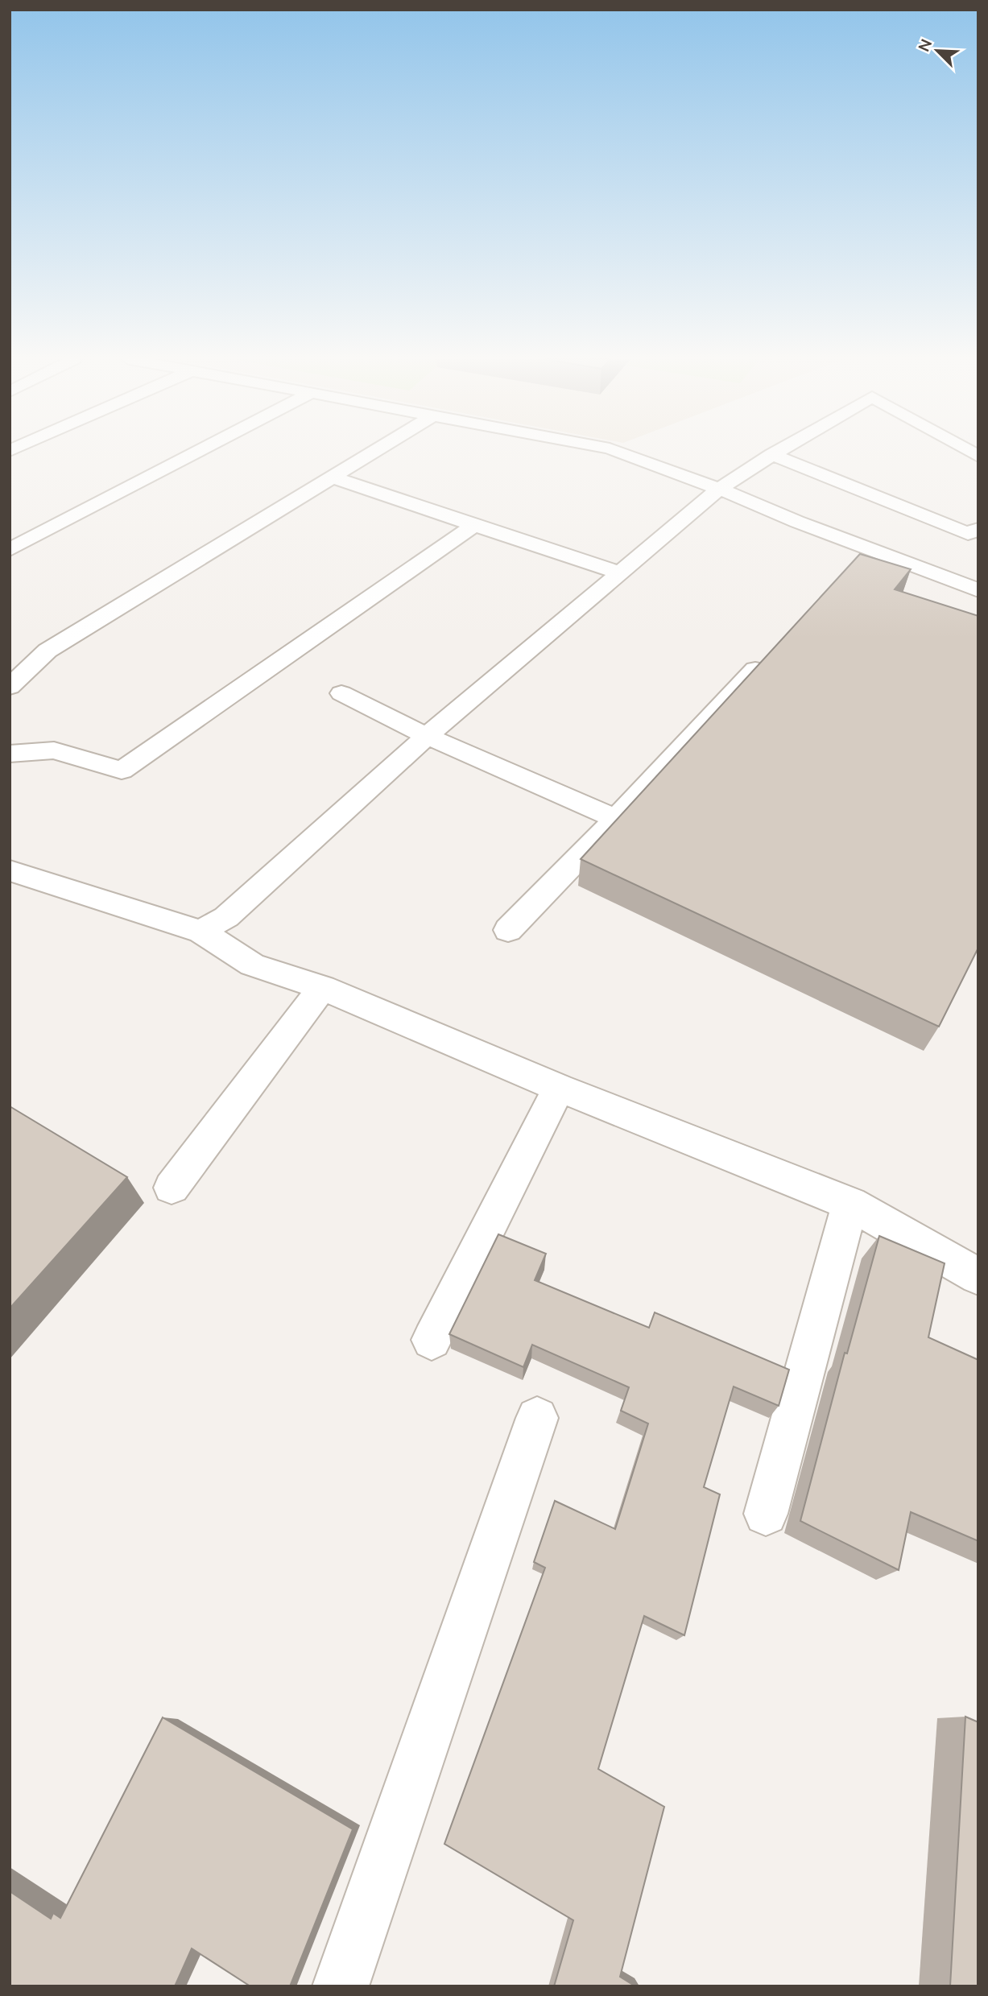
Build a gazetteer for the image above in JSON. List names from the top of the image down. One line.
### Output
{"north":"top left"}
